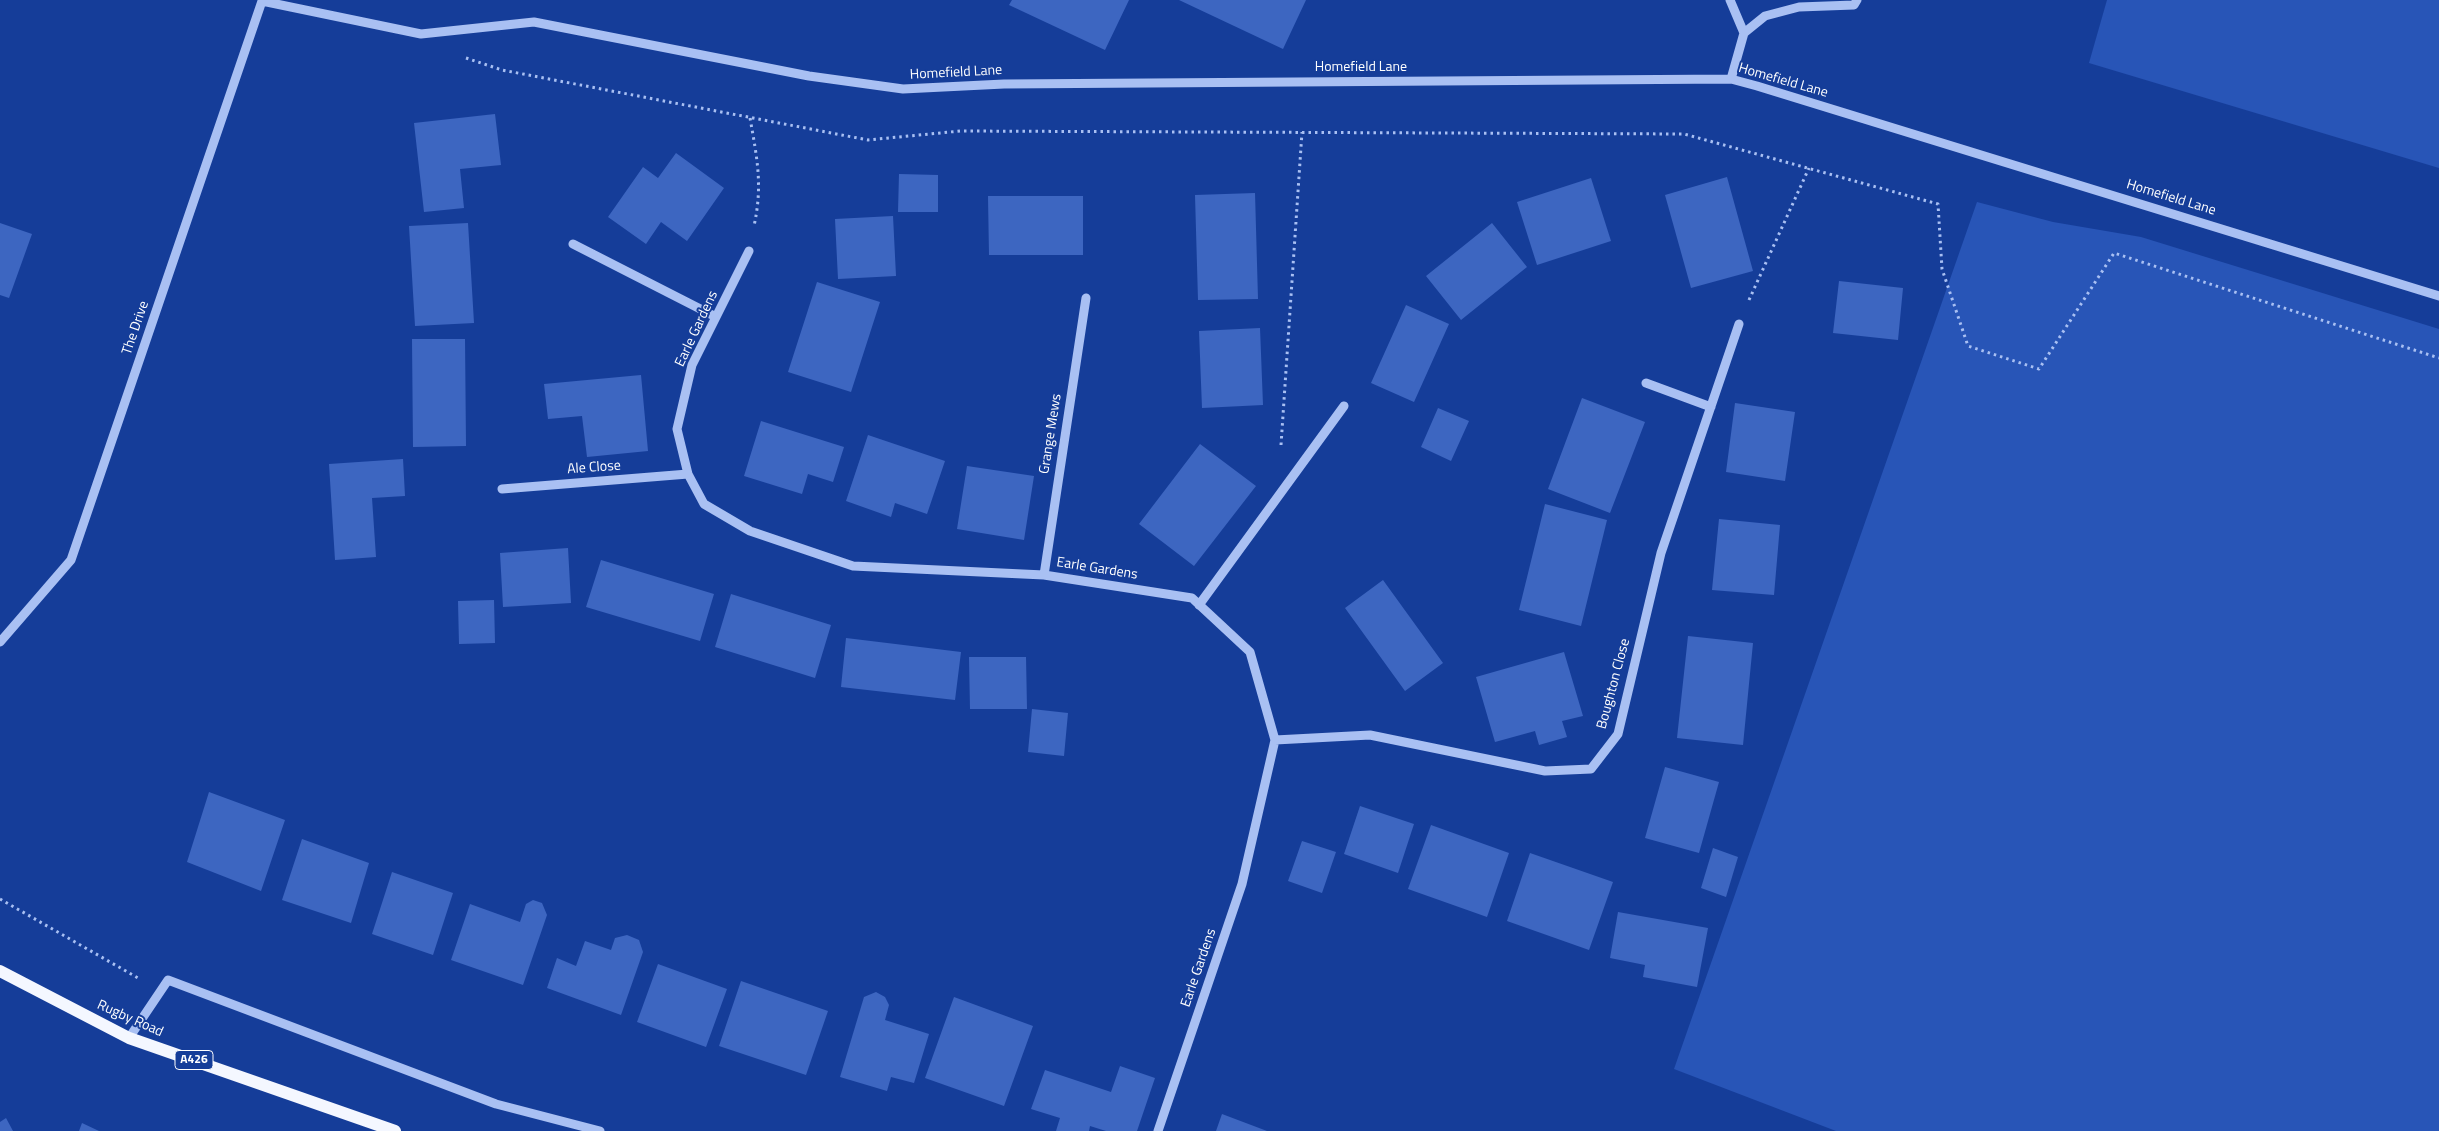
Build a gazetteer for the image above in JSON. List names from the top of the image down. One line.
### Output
{"streets":{"main road":["Rugby Road","A426"],"street":["Homefield Lane","The Drive","Earle Gardens","Grange Mews","Ale Close","Boughton Close"]},"crossings":[["Homefield Lane","The Drive"],["Earle Gardens","Grange Mews"],["Earle Gardens","Ale Close"],["Earle Gardens","Boughton Close"]]}
